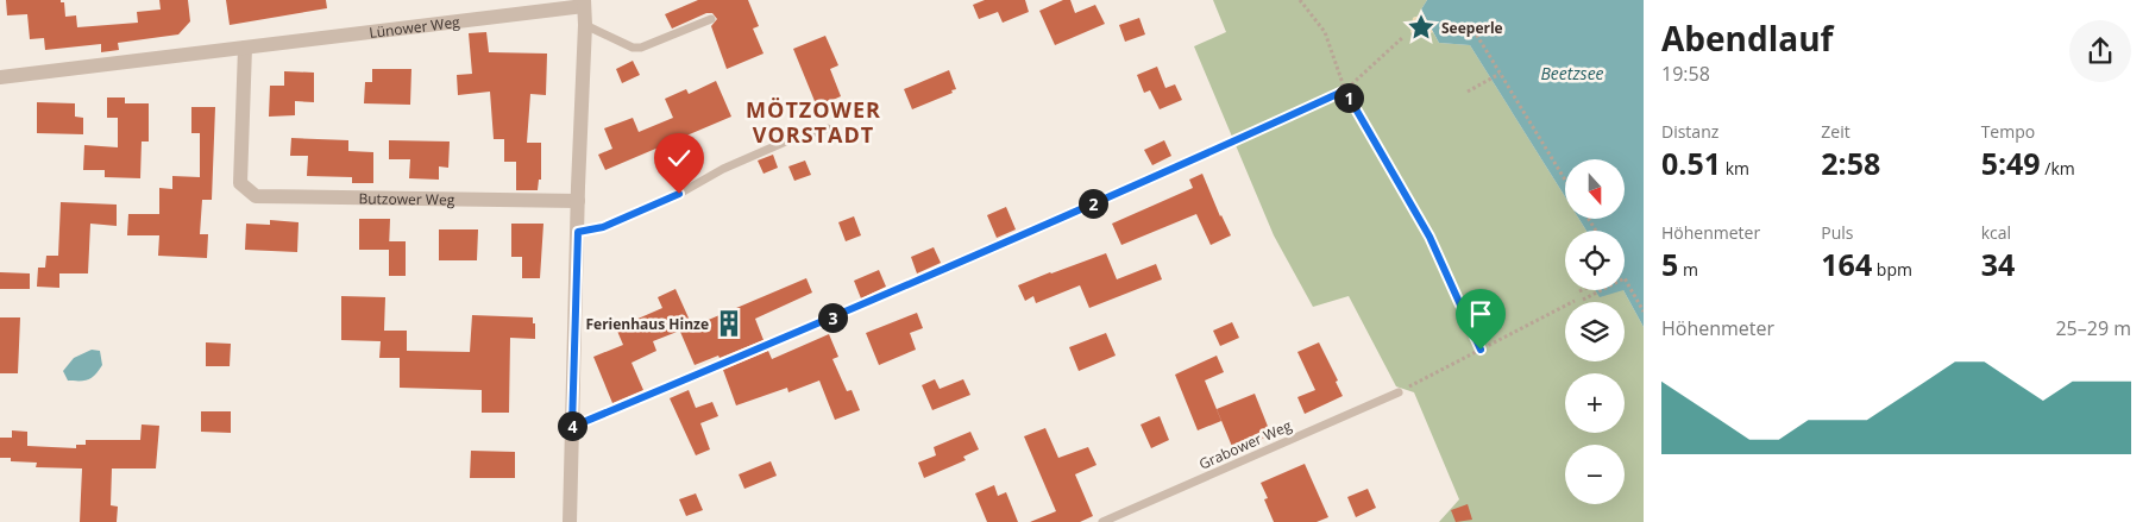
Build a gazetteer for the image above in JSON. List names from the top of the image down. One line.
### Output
{"streets":{"street":["Lünower Weg","Butzower Weg"],"lane":["Grabower Weg"]},"crossings":[["Lünower Weg","Butzower Weg"]],"districts":["MÖTZOWER VORSTADT"],"water":["Beetzsee"],"places":{"place":["Seeperle"],"building":["Ferienhaus Hinze"]},"north":"bottom","page":{"heading":["Abendlauf","19:58"],"pins":["1","2","3","4"],"stats":[["Distanz","0.51 km"],["Zeit","2:58"],["Tempo","5:49 /km"],["Höhenmeter","5 m"],["Puls","164 bpm"],["kcal","34"]],"map_buttons":["+","−"],"chart":["Höhenmeter","25–29 m"]}}
